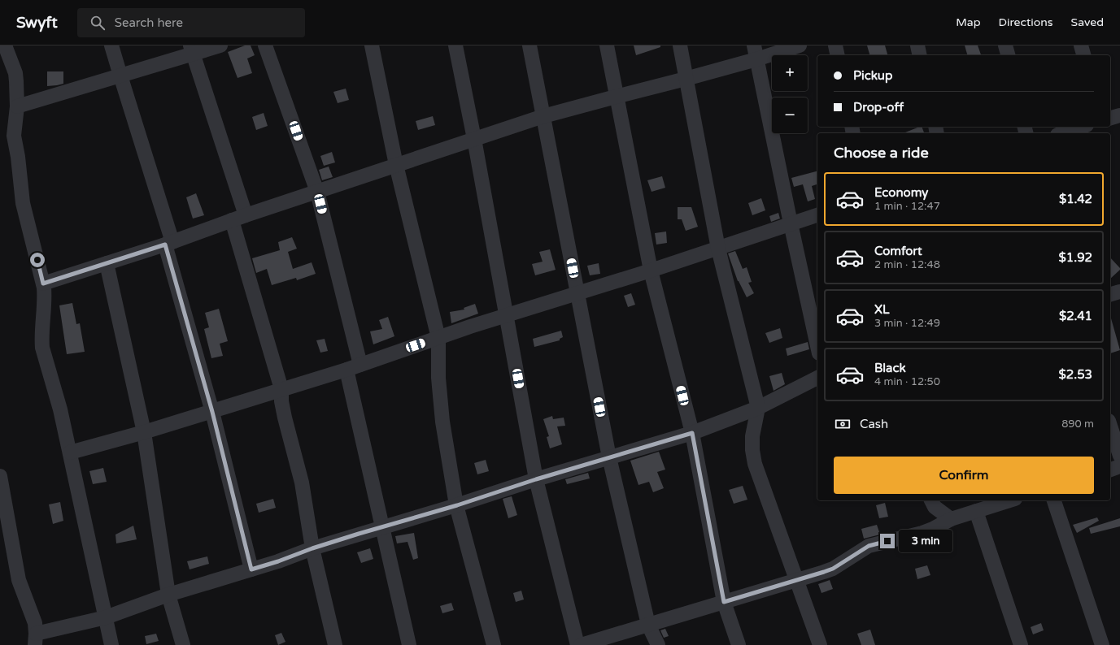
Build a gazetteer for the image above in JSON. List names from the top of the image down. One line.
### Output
{"page":{"header":"Swyft","search":"Search here","nav":["Map","Directions","Saved"],"map_buttons":["+","−"],"banner":["Pickup","Drop-off"],"heading":"Choose a ride","list":[{"name":"Economy","note":"1 min · 12:47","value":"$1.42"},{"name":"Comfort","note":"2 min · 12:48","value":"$1.92"},{"name":"XL","note":"3 min · 12:49","value":"$2.41"},{"name":"Black","note":"4 min · 12:50","value":"$2.53"}],"pay":["Cash","890 m"],"buttons":"Confirm","bubble":"3 min"}}
